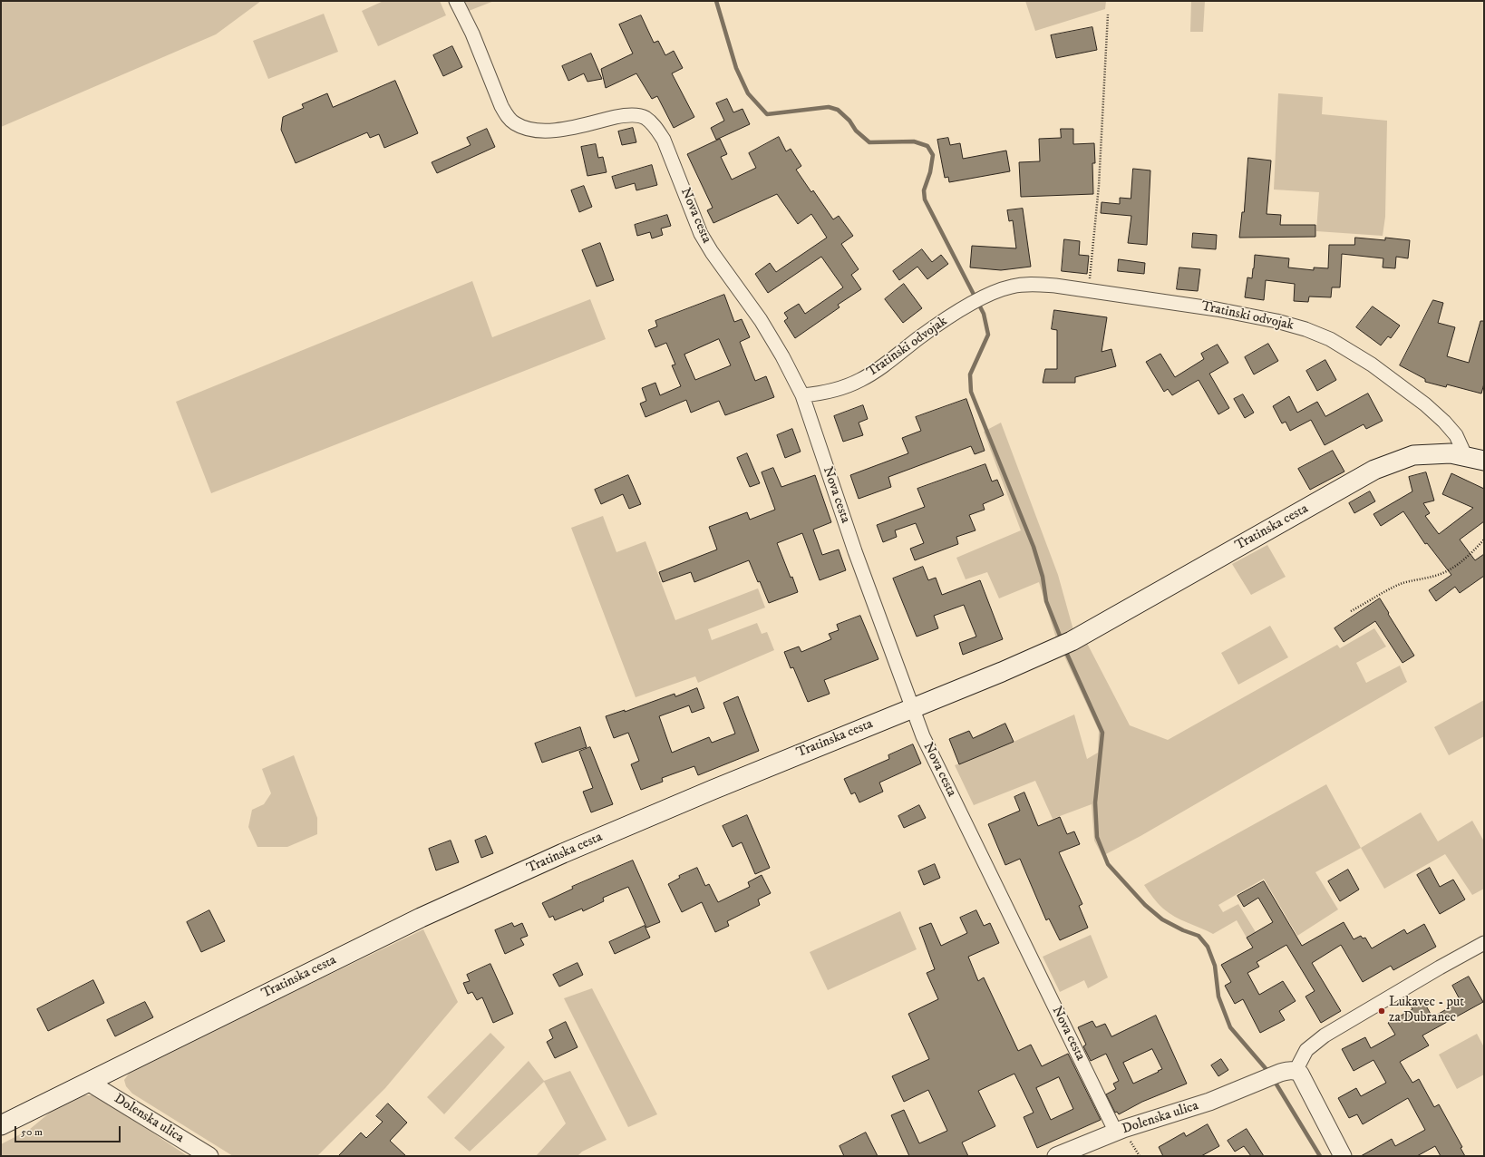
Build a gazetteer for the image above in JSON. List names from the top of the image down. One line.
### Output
{"streets":{"main road":["Tratinska cesta"],"street":["Nova cesta","Tratinski odvojak","Dolenska ulica"]},"crossings":[["Nova cesta","Tratinski odvojak"],["Nova cesta","Tratinska cesta"],["Nova cesta","Dolenska ulica"],["Tratinski odvojak","Tratinska cesta"],["Tratinska cesta","Dolenska ulica"]],"places":["Lukavec - put za Dubranec"],"scale_bar":"50 m"}
